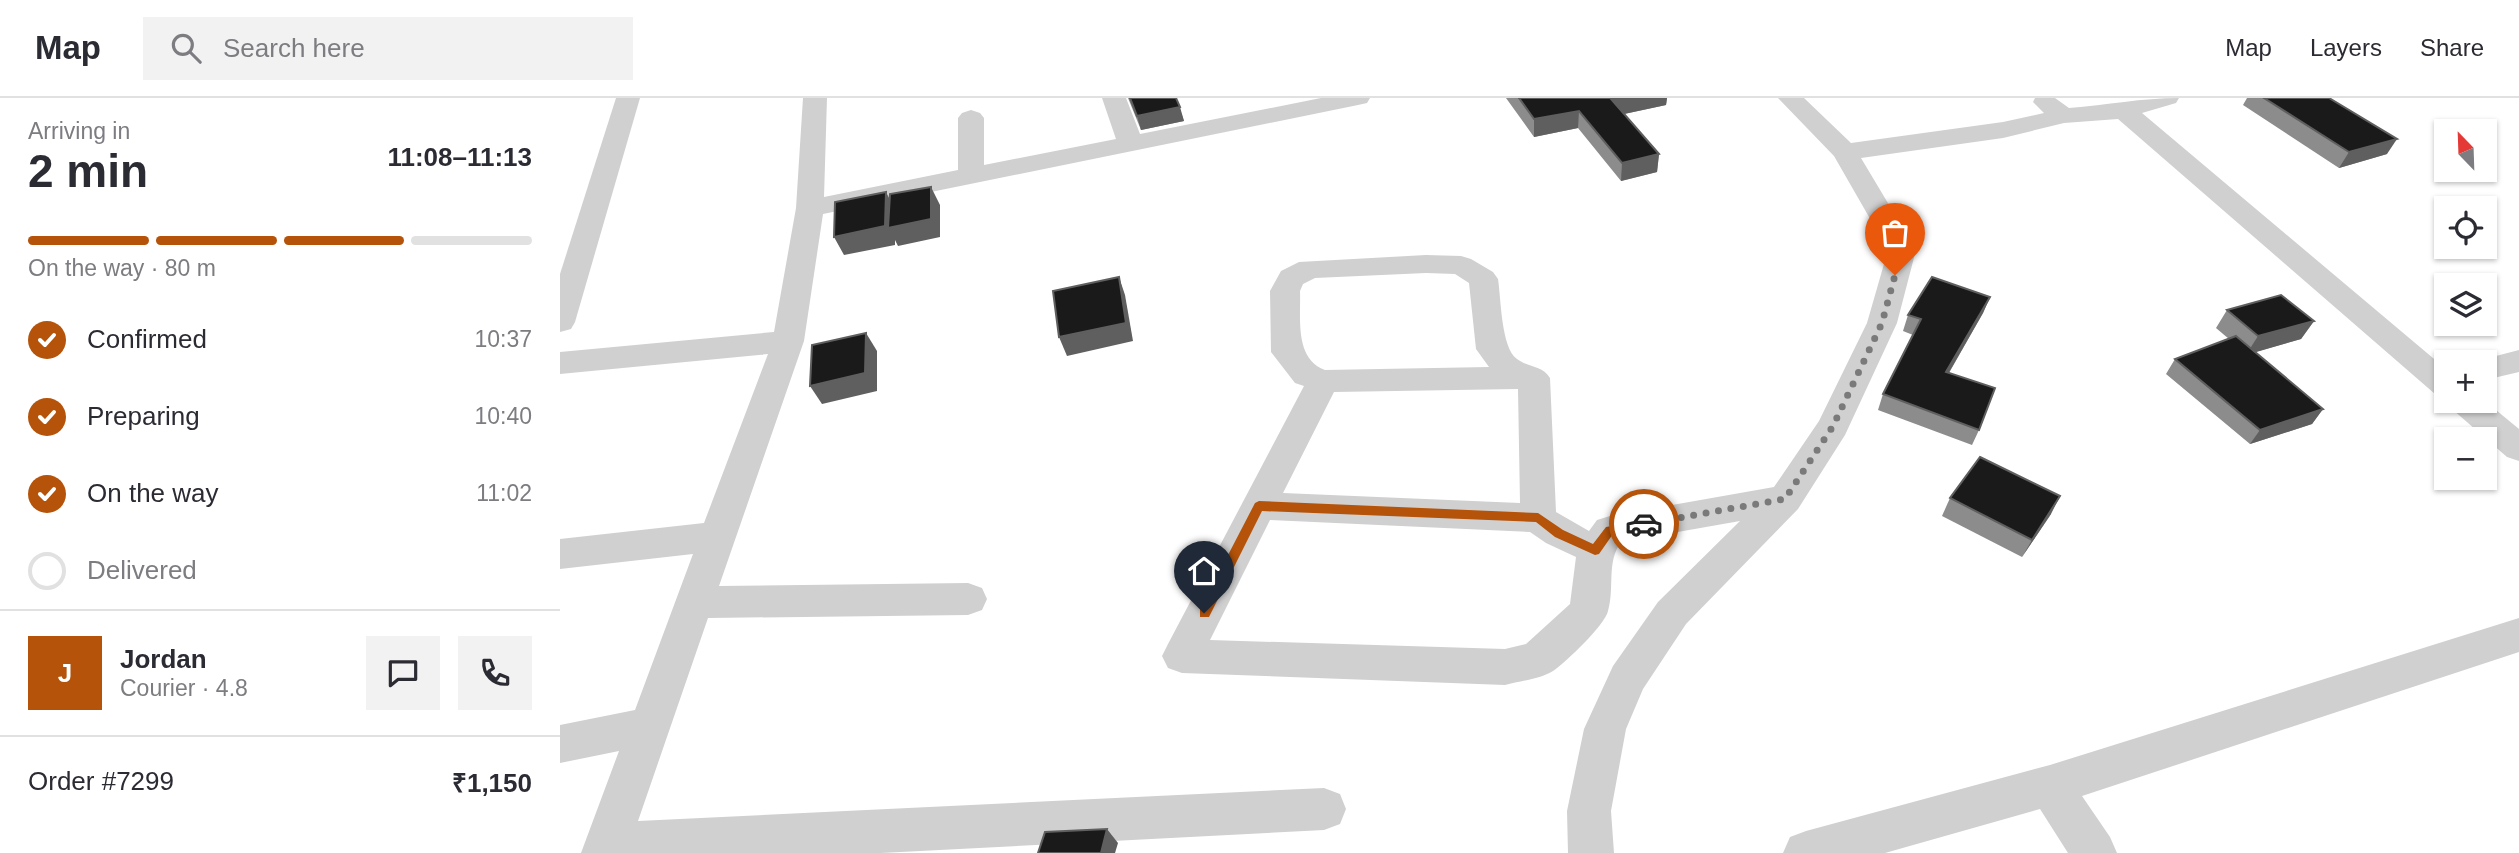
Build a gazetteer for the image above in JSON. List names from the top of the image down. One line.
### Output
{"north":"top left","page":{"header":"Map","search":"Search here","nav":["Map","Layers","Share"],"heading":["2 min","Arriving in","11:08–11:13"],"panel":["Jordan","Courier · 4.8","Order #7299","₹1,150"],"map_buttons":["+","−"],"bar":"On the way · 80 m","list":[["Confirmed","10:37"],["Preparing","10:40"],["On the way","11:02"],"Delivered"],"round":"J"}}
